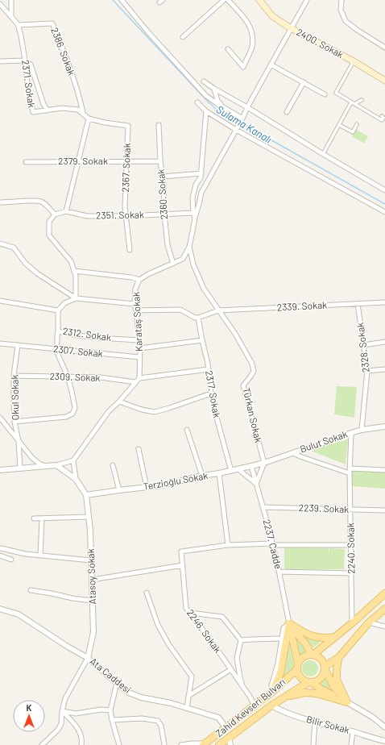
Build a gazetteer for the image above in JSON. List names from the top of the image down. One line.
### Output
{"streets":{"main road":["2400. Sokak","Zahid Kevseri Bulvarı"],"street":["2386. Sokak","2371. Sokak","2379. Sokak","2367. Sokak","2360. Sokak","2351. Sokak","2339. Sokak","Karataş Sokak","2312. Sokak","2328. Sokak","2307. Sokak","2309. Sokak","2317. Sokak","Okul Sokak","Türkan Sokak","Bulut Sokak","Terzioğlu Sokak","2239. Sokak","2237. Cadde","2240. Sokak","Atasoy Sokak","2246. Sokak","Ata Caddesi","Bilir Sokak"]},"crossings":[["2386. Sokak","2371. Sokak"],["2371. Sokak","2367. Sokak"],["2379. Sokak","2367. Sokak"],["2379. Sokak","2360. Sokak"],["2367. Sokak","2351. Sokak"],["2360. Sokak","2351. Sokak"],["2360. Sokak","Karataş Sokak"],["2351. Sokak","Karataş Sokak"],["2339. Sokak","2328. Sokak"],["2339. Sokak","Türkan Sokak"],["Karataş Sokak","2312. Sokak"],["Karataş Sokak","2307. Sokak"],["2328. Sokak","Bulut Sokak"],["2307. Sokak","Okul Sokak"],["2309. Sokak","Okul Sokak"],["2317. Sokak","Terzioğlu Sokak"],["Türkan Sokak","Bulut Sokak"],["Türkan Sokak","Terzioğlu Sokak"],["Bulut Sokak","Terzioğlu Sokak"],["Bulut Sokak","2240. Sokak"],["Terzioğlu Sokak","2237. Cadde"],["Terzioğlu Sokak","Atasoy Sokak"],["2239. Sokak","2237. Cadde"],["2239. Sokak","2240. Sokak"],["Atasoy Sokak","Ata Caddesi"],["2246. Sokak","Zahid Kevseri Bulvarı"],["Ata Caddesi","Zahid Kevseri Bulvarı"],["Zahid Kevseri Bulvarı","Bilir Sokak"]],"water":["Sulama Kanalı"],"north":"top"}
